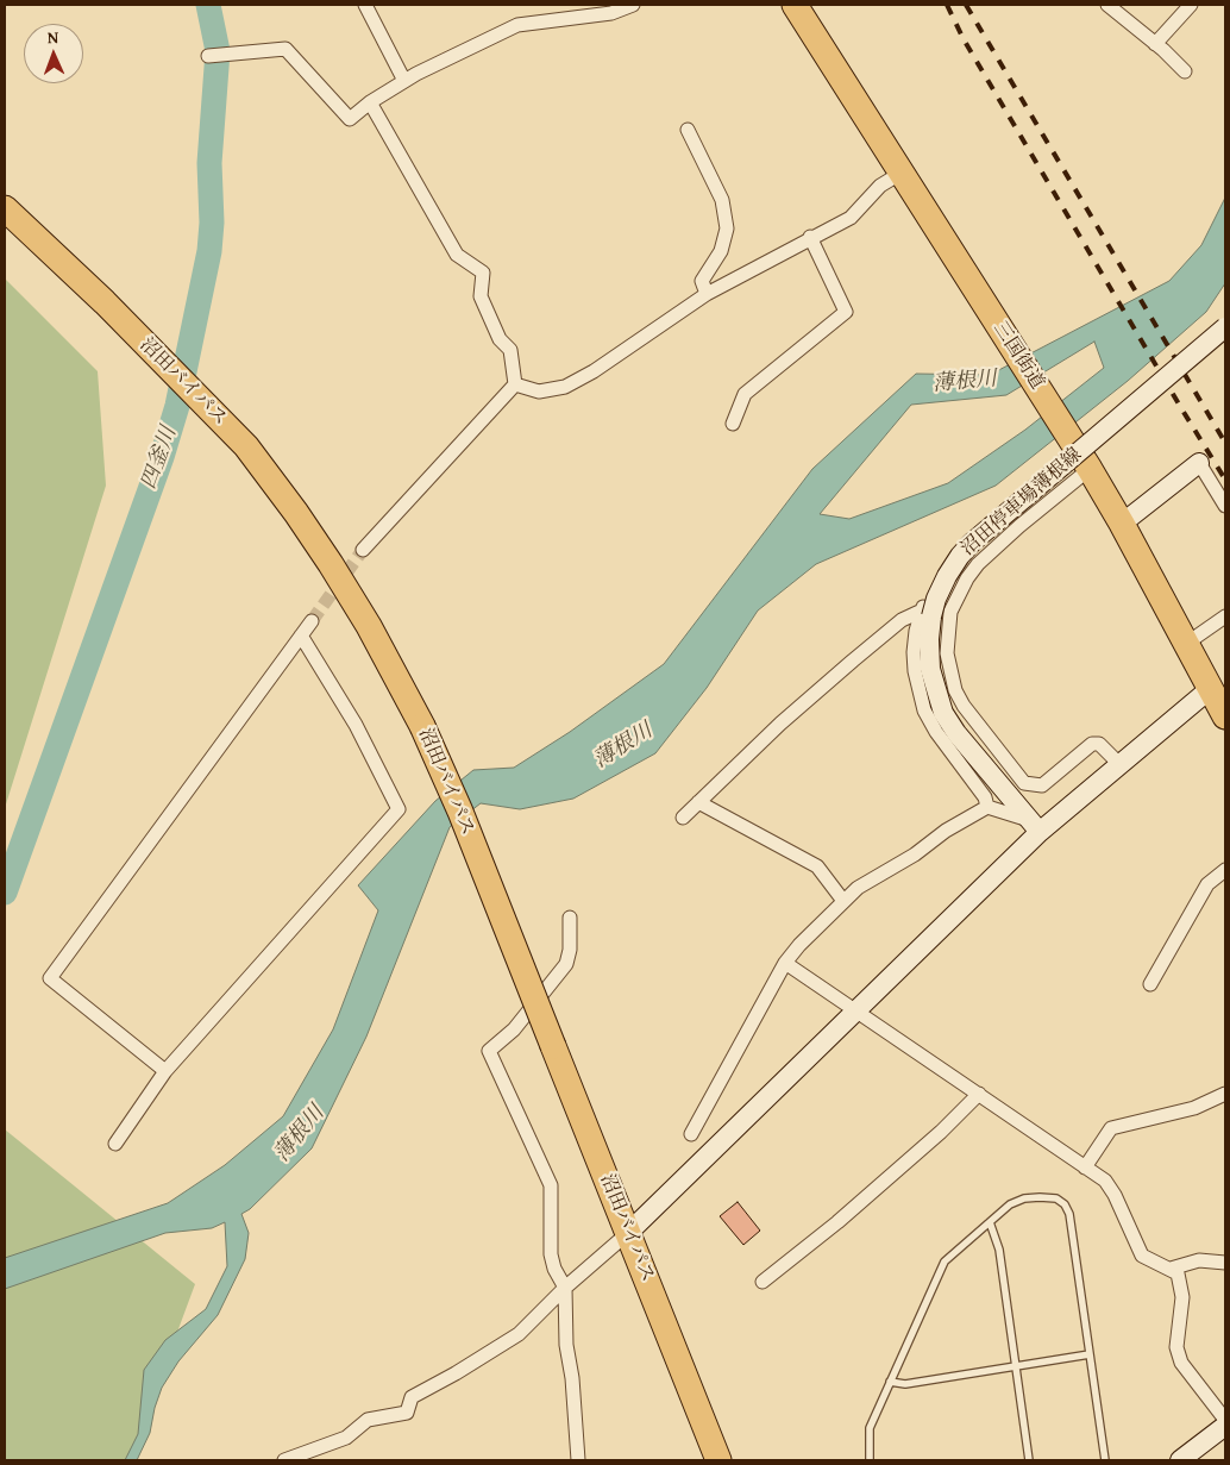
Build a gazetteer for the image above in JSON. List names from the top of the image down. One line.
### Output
{"streets":{"highway":["三国街道","沼田バイパス"],"main road":["沼田停車場薄根線"]},"water":["薄根川","四釜川"],"north":"top"}
